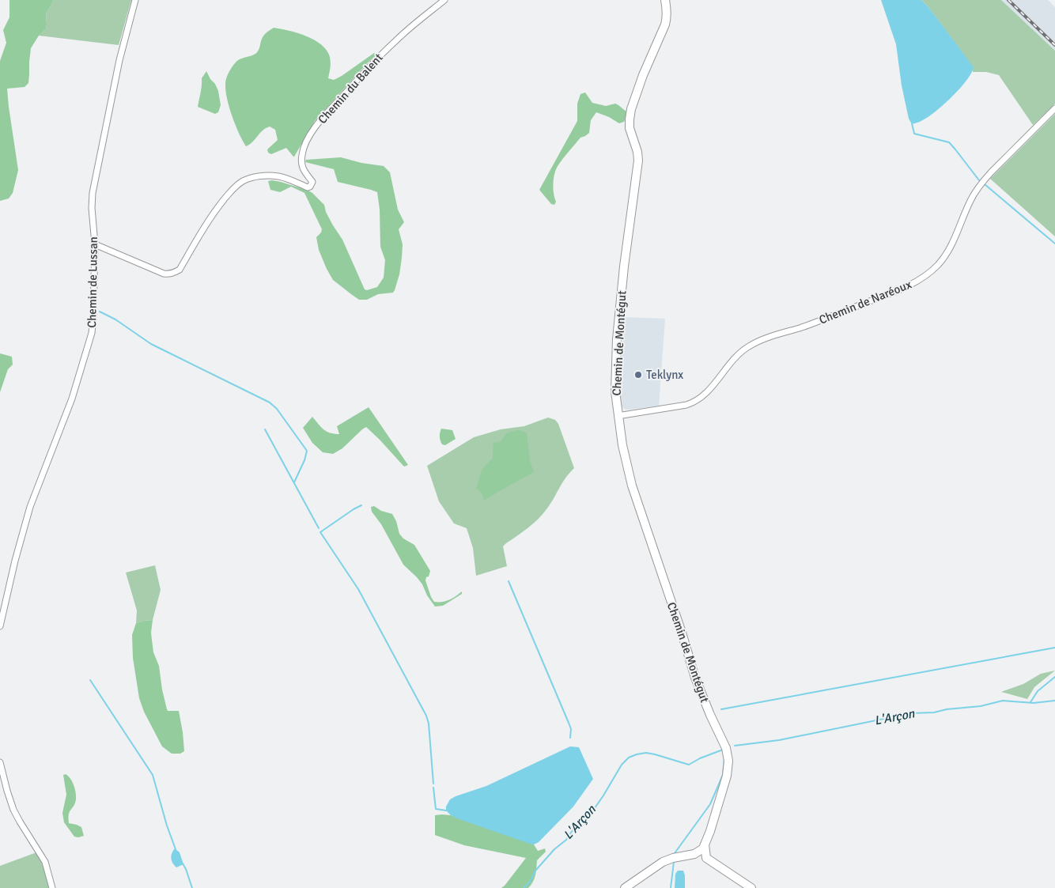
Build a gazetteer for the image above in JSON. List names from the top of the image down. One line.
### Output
{"streets":{"street":["Chemin du Balent","Chemin de Lussan","Chemin de Naréoux","Chemin de Montégut"]},"crossings":[["Chemin du Balent","Chemin de Lussan"],["Chemin de Naréoux","Chemin de Montégut"]],"water":["L'Arçon"],"places":["Teklynx"]}
